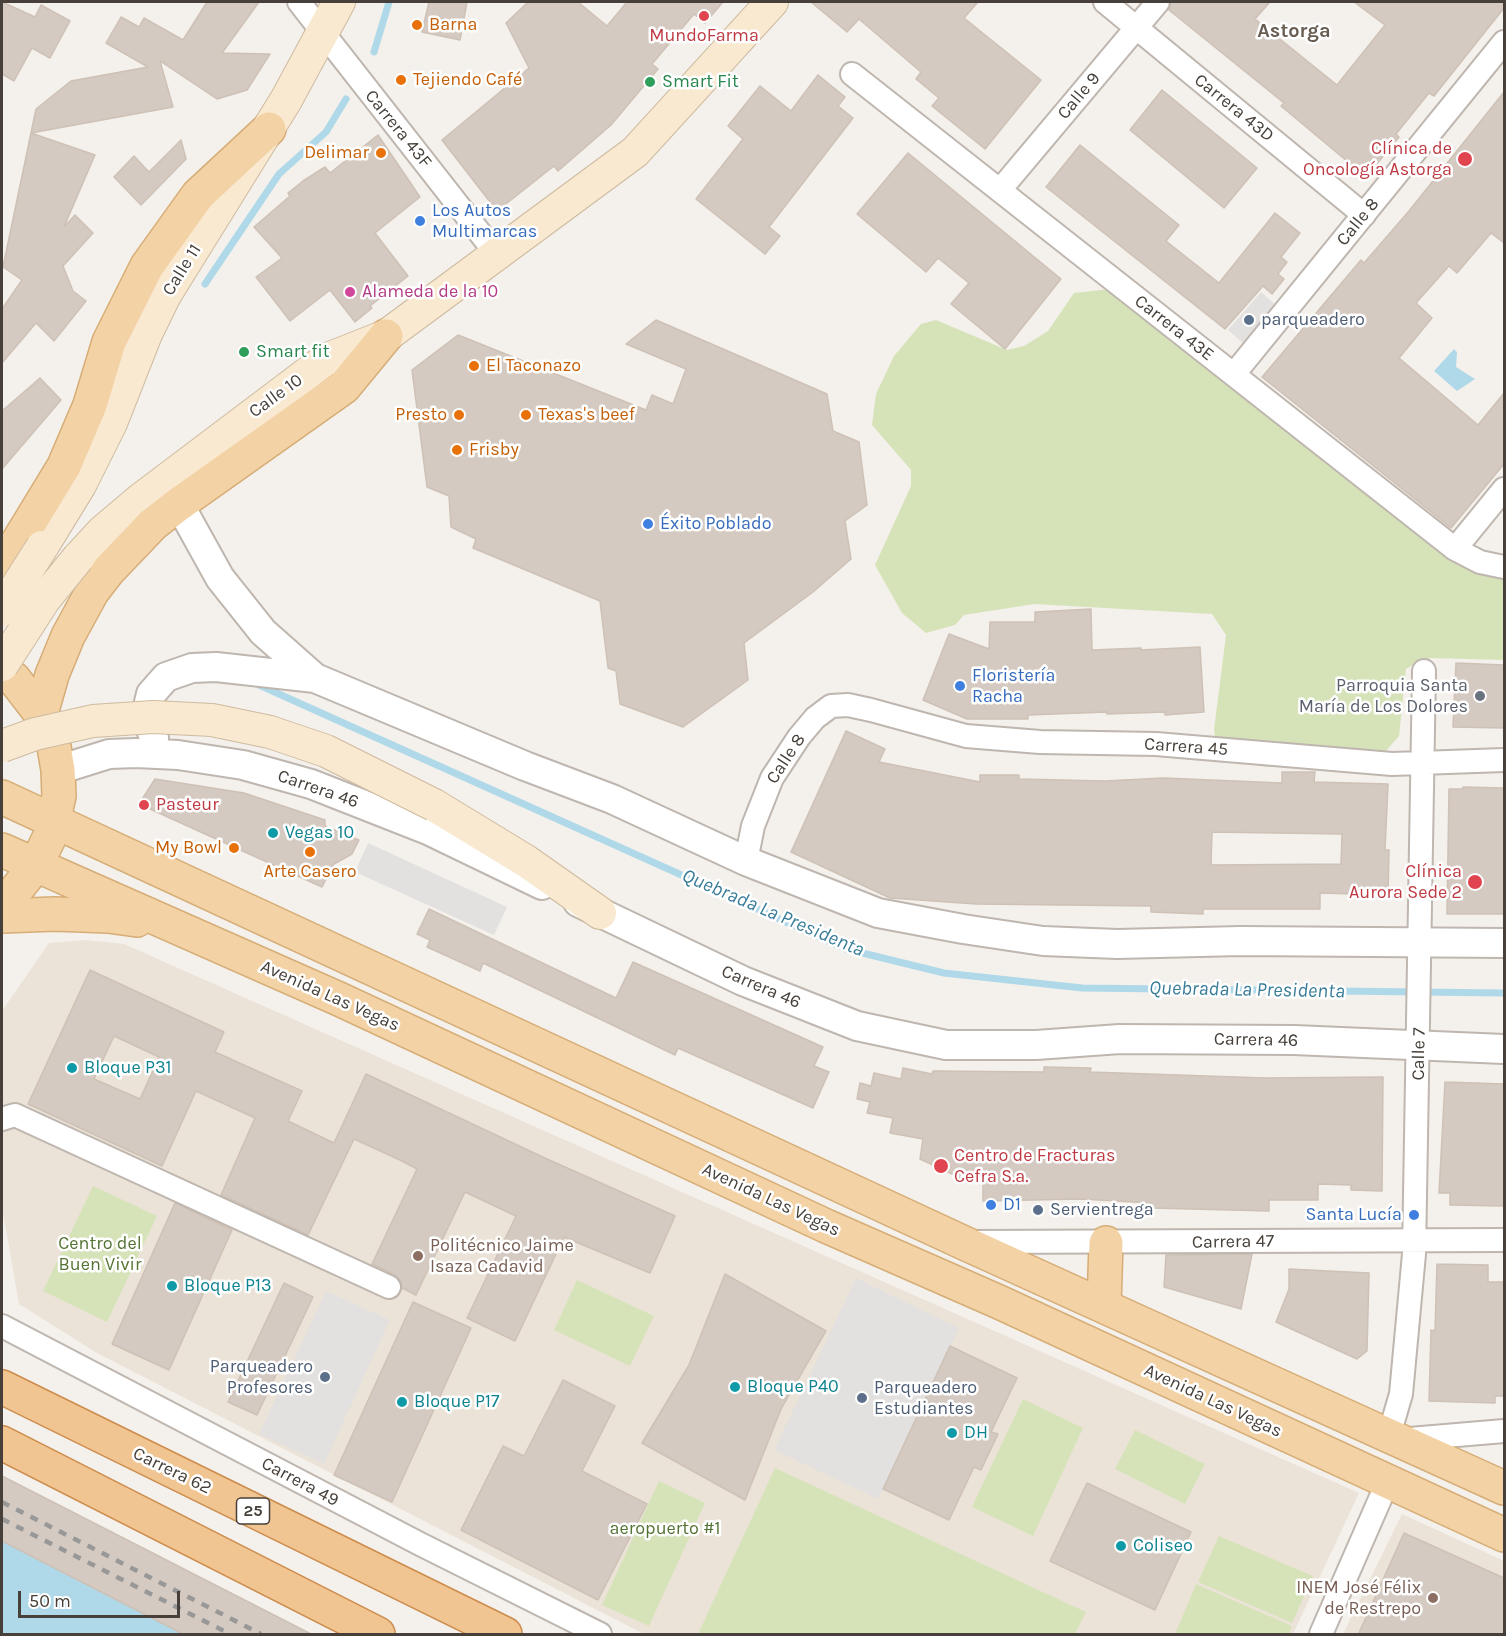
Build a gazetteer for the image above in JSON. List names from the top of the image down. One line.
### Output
{"streets":{"highway":["Carrera 62","25"],"main road":["Calle 11","Calle 10","Avenida Las Vegas"],"street":["Calle 9","Carrera 43D","Carrera 43F","Calle 8","Carrera 43E","Carrera 45","Carrera 46","Calle 7","Carrera 47","Carrera 49"]},"crossings":[["Calle 9","Carrera 43D"],["Calle 9","Carrera 43E"],["Carrera 43D","Calle 8"],["Carrera 43F","Calle 11"],["Carrera 43F","Calle 10"],["Calle 8","Carrera 43E"],["Calle 8","Carrera 45"],["Carrera 45","Calle 7"],["Carrera 46","Calle 7"],["Calle 7","Carrera 47"]],"districts":["Astorga"],"water":["Quebrada La Presidenta"],"parks":["Centro del Buen Vivir","aeropuerto #1"],"places":["MundoFarma","Barna","Tejiendo Café","Smart Fit","Delimar","Clínica de Oncología Astorga","Los Autos Multimarcas","Alameda de la 10","parqueadero","Smart fit","El Taconazo","Presto","Texas's beef","Frisby","Éxito Poblado","Floristería Racha","Parroquia Santa María de Los Dolores","Pasteur","Vegas 10","My Bowl","Arte Casero","Clínica Aurora Sede 2","Bloque P31","Centro de Fracturas Cefra S.a.","D1","Servientrega","Santa Lucía","Politécnico Jaime Isaza Cadavid","Bloque P13","Parqueadero Profesores","Bloque P40","Parqueadero Estudiantes","Bloque P17","DH","Coliseo","INEM José Félix de Restrepo"],"scale_bar":"50 m"}
